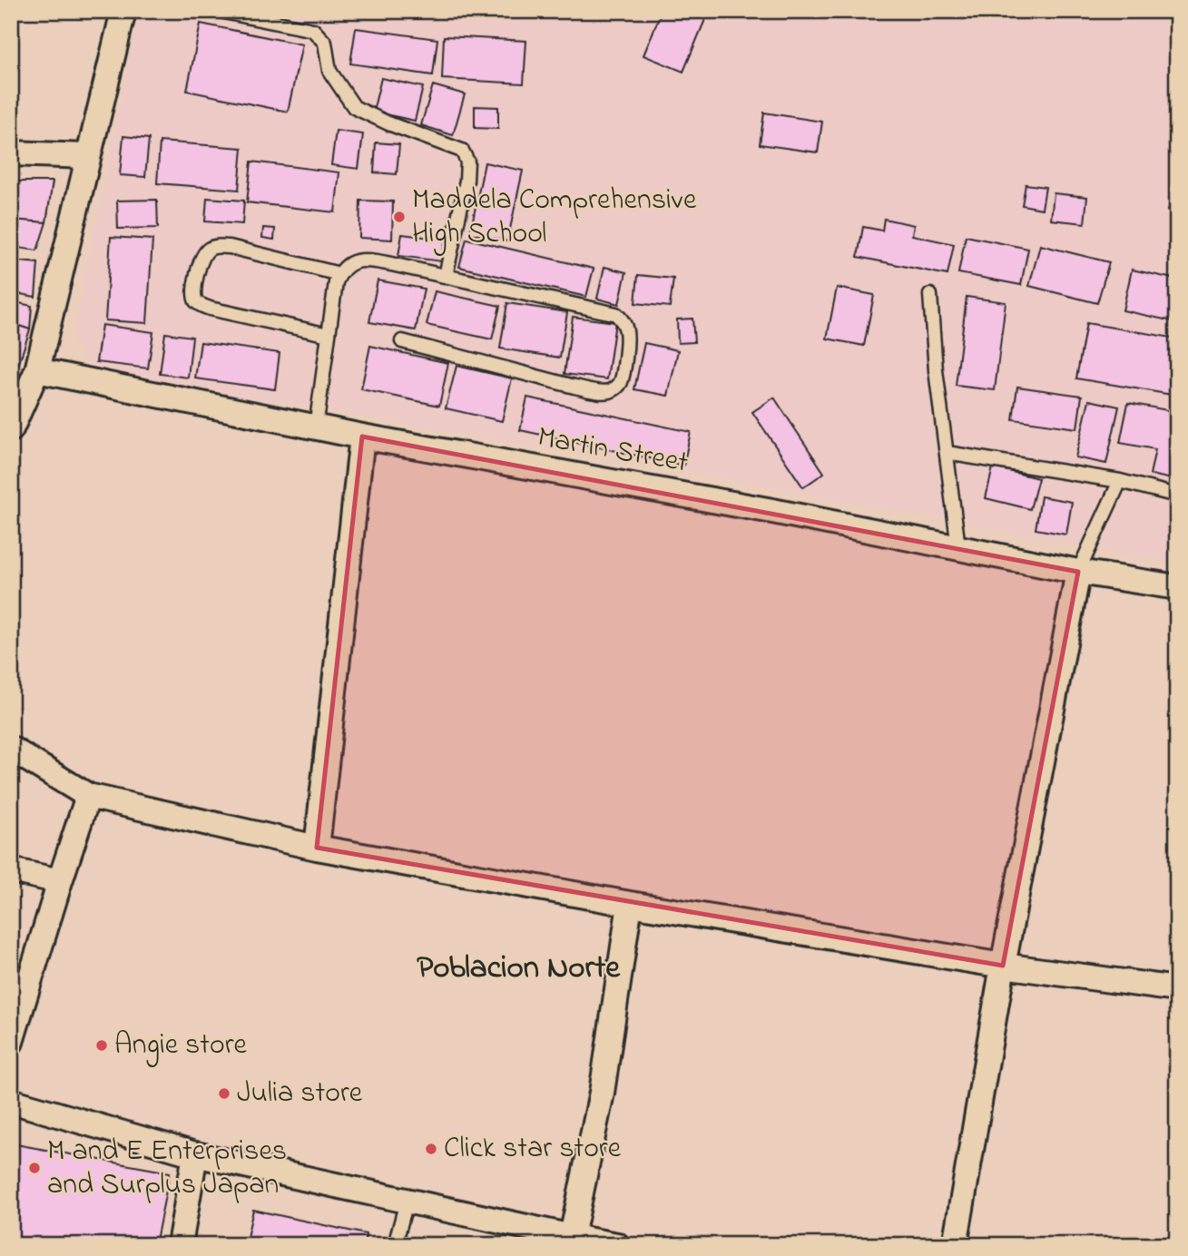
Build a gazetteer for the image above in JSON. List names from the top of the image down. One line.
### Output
{"streets":{"street":["Martin Street"]},"districts":["Poblacion Norte"],"places":["Maddela Comprehensive High School","Angie store","Julia store","Click star store","M and E Enterprises and Surplus Japan"]}
